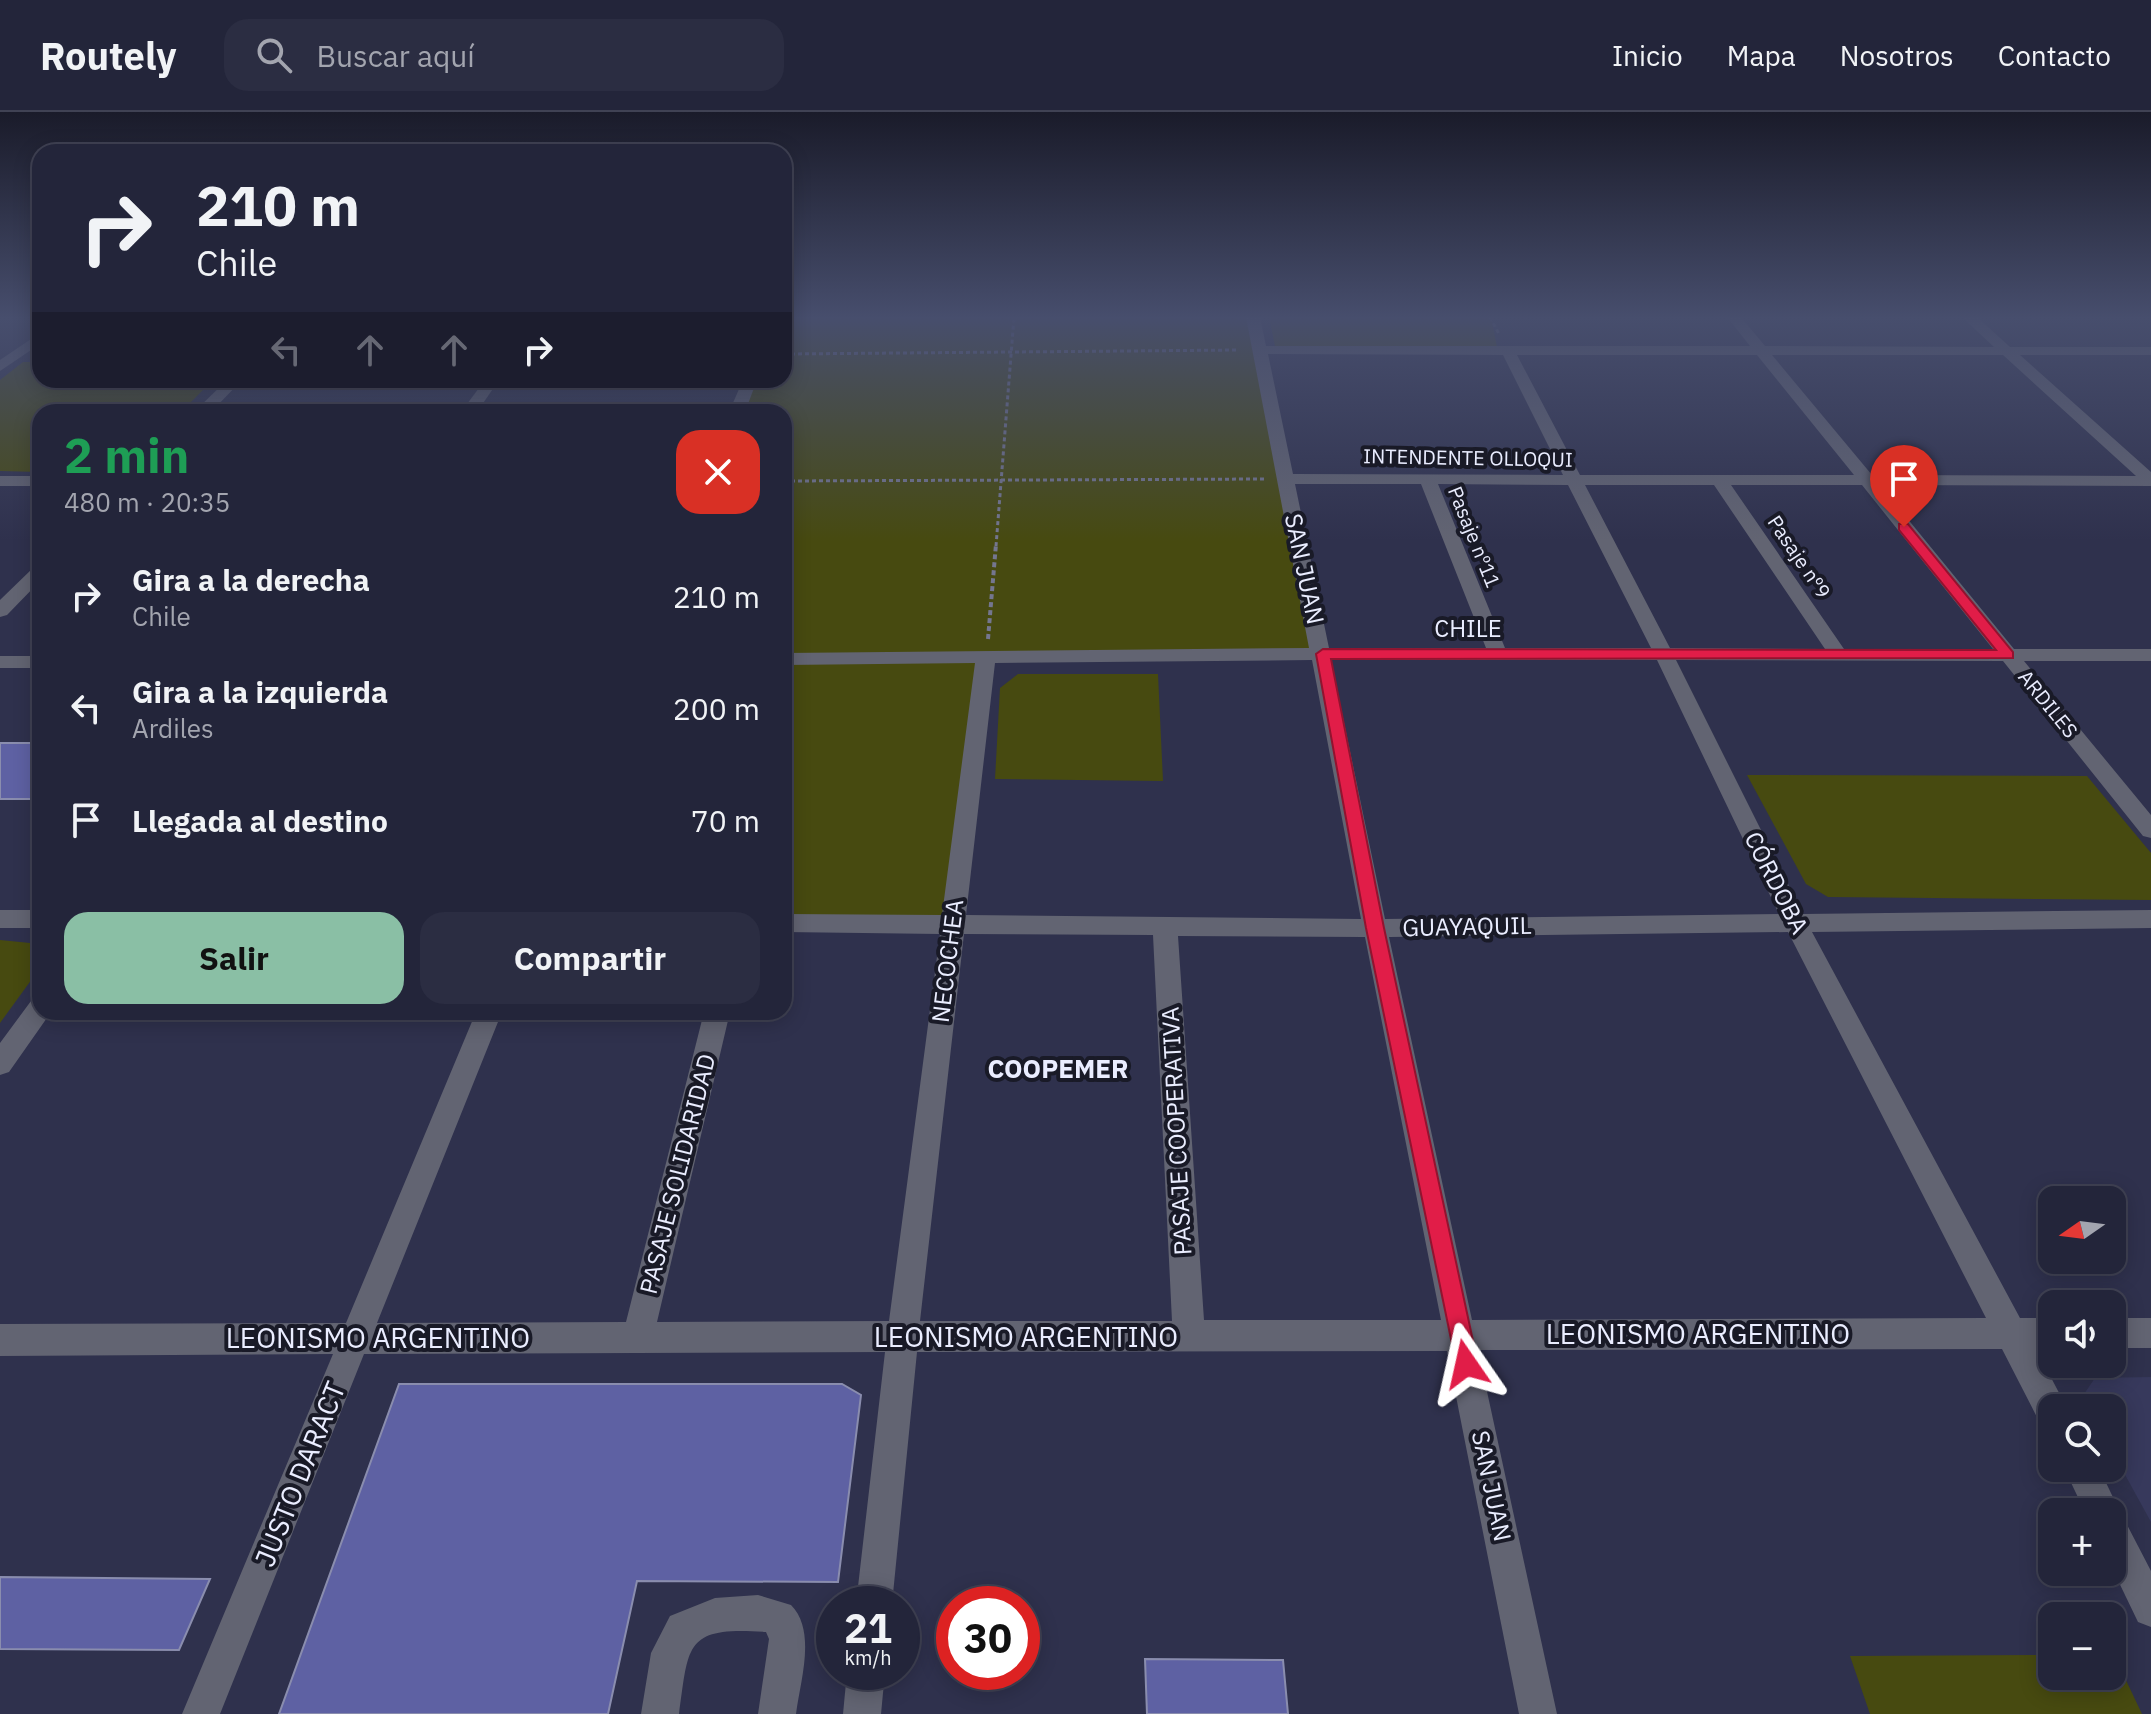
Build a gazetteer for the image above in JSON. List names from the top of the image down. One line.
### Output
{"streets":{"street":["INTENDENTE OLLOQUI","Pasaje nº11","Pasaje nº9","SAN JUAN","CHILE","ARDILES","CÓRDOBA","GUAYAQUIL","NECOCHEA","PASAJE COOPERATIVA","PASAJE SOLIDARIDAD","LEONISMO ARGENTINO","JUSTO DARACT"]},"crossings":[["INTENDENTE OLLOQUI","Pasaje nº11"],["INTENDENTE OLLOQUI","Pasaje nº9"],["INTENDENTE OLLOQUI","SAN JUAN"],["INTENDENTE OLLOQUI","ARDILES"],["INTENDENTE OLLOQUI","CÓRDOBA"],["Pasaje nº11","CHILE"],["Pasaje nº9","CHILE"],["SAN JUAN","CHILE"],["SAN JUAN","GUAYAQUIL"],["SAN JUAN","LEONISMO ARGENTINO"],["CHILE","ARDILES"],["CHILE","CÓRDOBA"],["CHILE","NECOCHEA"],["CÓRDOBA","GUAYAQUIL"],["CÓRDOBA","LEONISMO ARGENTINO"],["GUAYAQUIL","NECOCHEA"],["GUAYAQUIL","PASAJE COOPERATIVA"],["NECOCHEA","LEONISMO ARGENTINO"],["PASAJE COOPERATIVA","LEONISMO ARGENTINO"],["PASAJE SOLIDARIDAD","LEONISMO ARGENTINO"],["LEONISMO ARGENTINO","JUSTO DARACT"]],"districts":["COOPEMER"],"north":"left","page":{"header":"Routely","search":"Buscar aquí","nav":["Inicio","Mapa","Nosotros","Contacto"],"turn":["210 m","Chile"],"heading":["2 min","480 m · 20:35"],"list":[{"name":"Gira a la derecha","note":"Chile","value":"210 m"},{"name":"Gira a la izquierda","note":"Ardiles","value":"200 m"},{"name":"Llegada al destino","value":"70 m"}],"buttons":["Salir","Compartir"],"map_buttons":["+","−"],"speed":"21 km/h","limit":"30"}}
